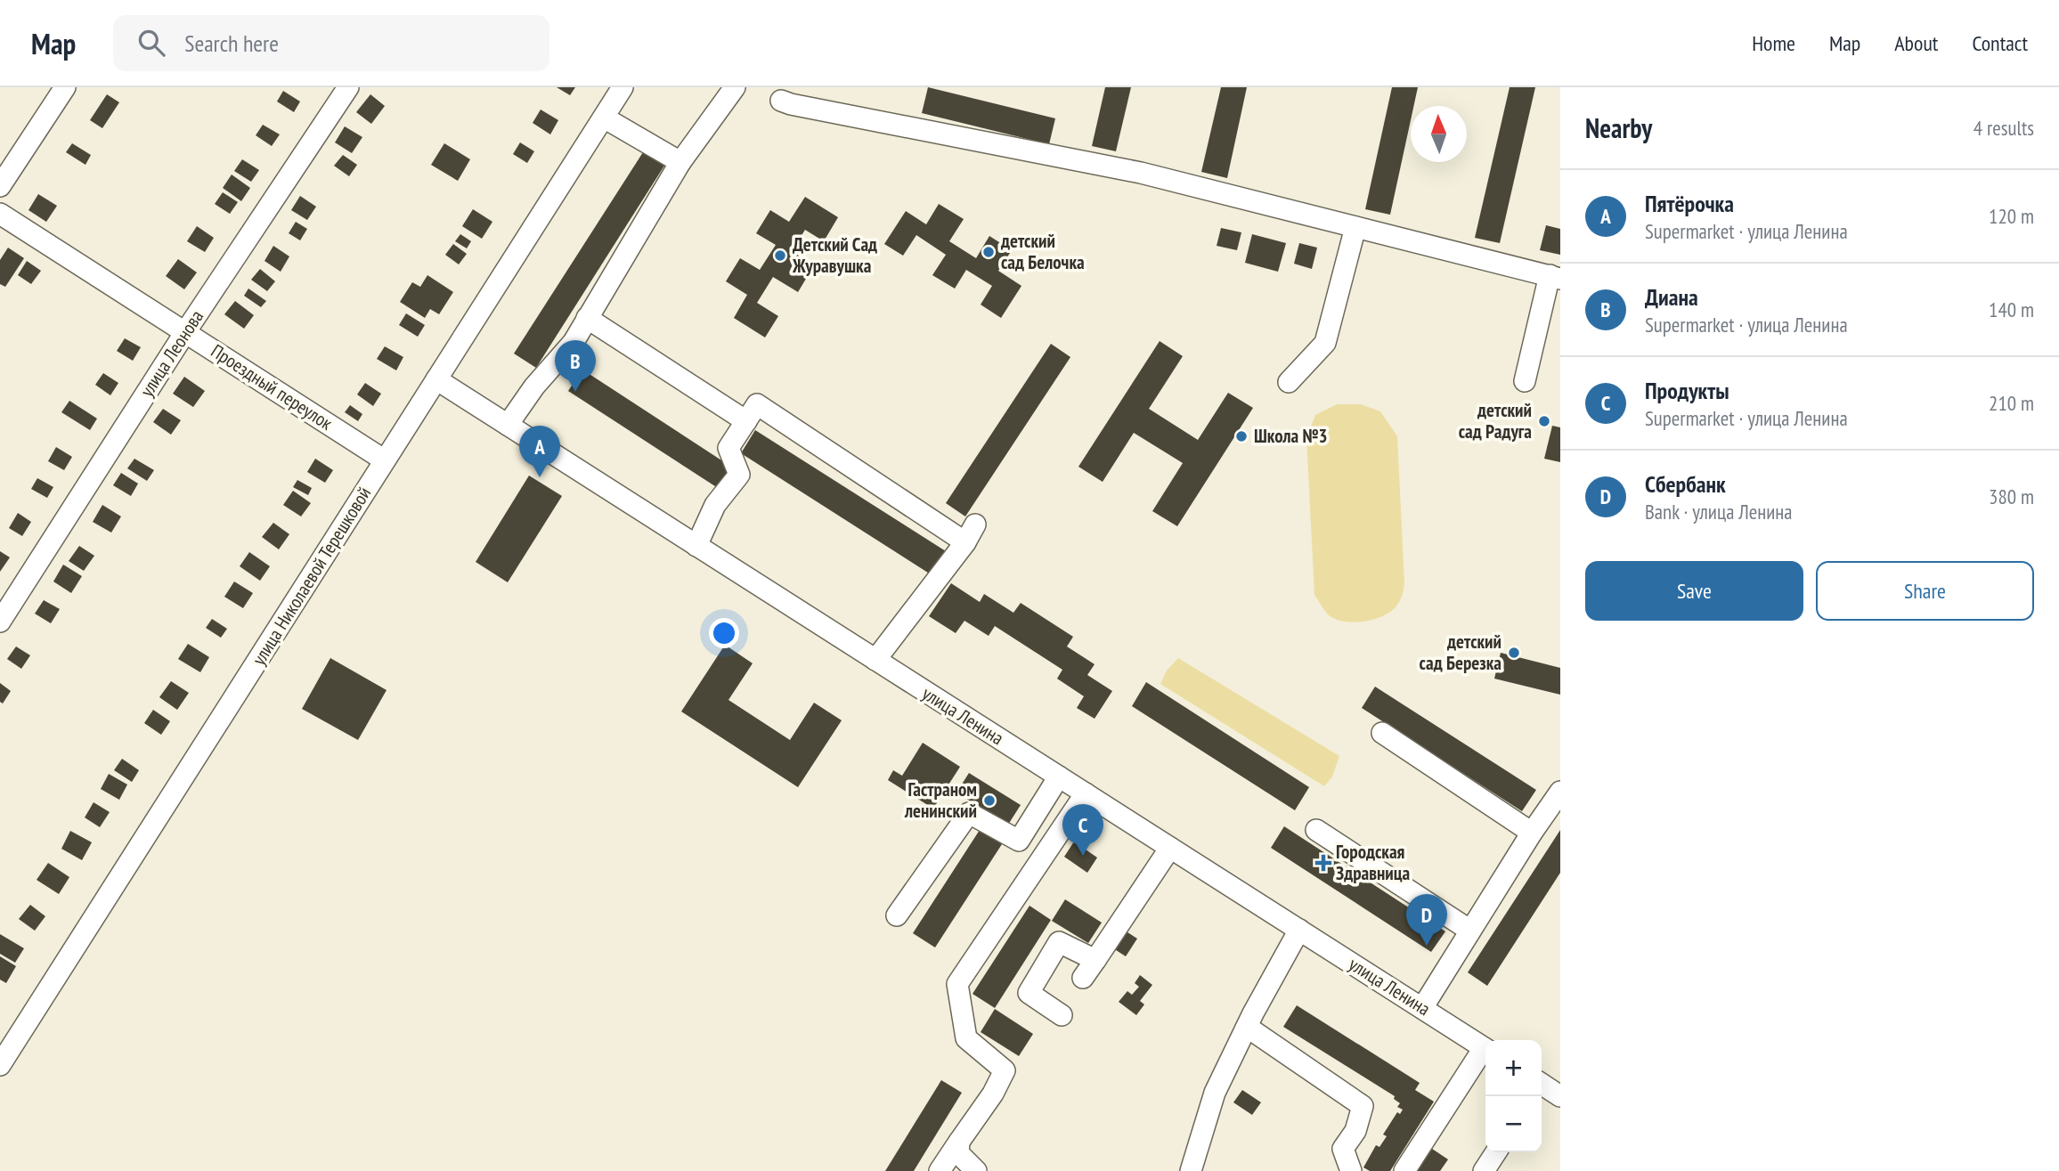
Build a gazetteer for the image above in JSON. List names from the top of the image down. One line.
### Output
{"streets":{"street":["улица Леонова","Проездный переулок","улица Николаевой Терешковой","улица Ленина"]},"crossings":[["улица Леонова","Проездный переулок"],["Проездный переулок","улица Николаевой Терешковой"],["улица Николаевой Терешковой","улица Ленина"]],"places":{"other":["детский сад Белочка","Детский Сад Журавушка","детский сад Радуга","Школа №3","детский сад Березка","Гастраном ленинский"],"health":["Городская Здравница"]},"north":"top","page":{"header":"Map","search":"Search here","nav":["Home","Map","About","Contact"],"heading":["Nearby","4 results"],"list":[{"mark":"A","name":"Пятёрочка","note":"Supermarket · улица Ленина","value":"120 m"},{"mark":"B","name":"Диана","note":"Supermarket · улица Ленина","value":"140 m"},{"mark":"C","name":"Продукты","note":"Supermarket · улица Ленина","value":"210 m"},{"mark":"D","name":"Сбербанк","note":"Bank · улица Ленина","value":"380 m"}],"pins":["B","A","C","D"],"buttons":["Save","Share"],"map_buttons":["+","−"]}}
